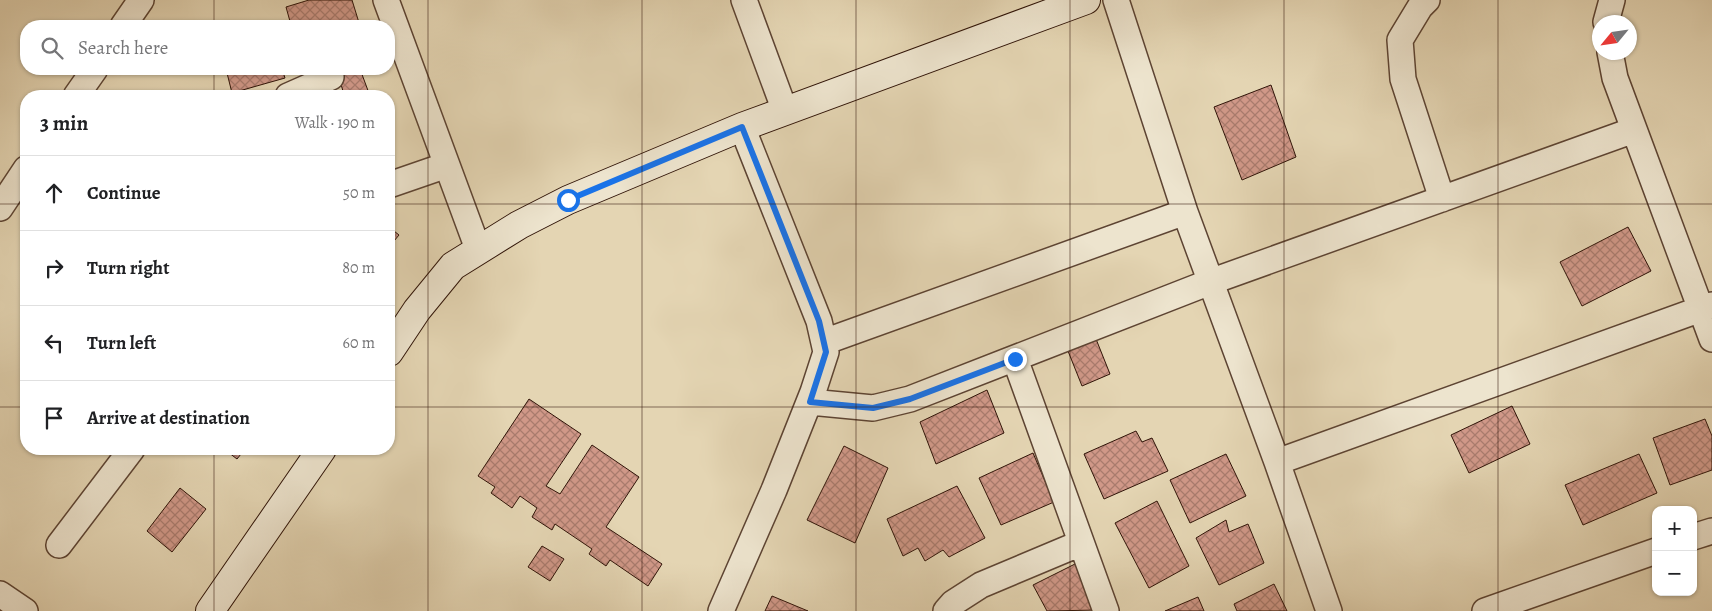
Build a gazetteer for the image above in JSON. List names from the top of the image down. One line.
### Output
{"north":"bottom left","page":{"search":"Search here","heading":["3 min","Walk · 190 m"],"list":[["Continue","50 m"],["Turn right","80 m"],["Turn left","60 m"],"Arrive at destination"],"map_buttons":["+","−"]}}
